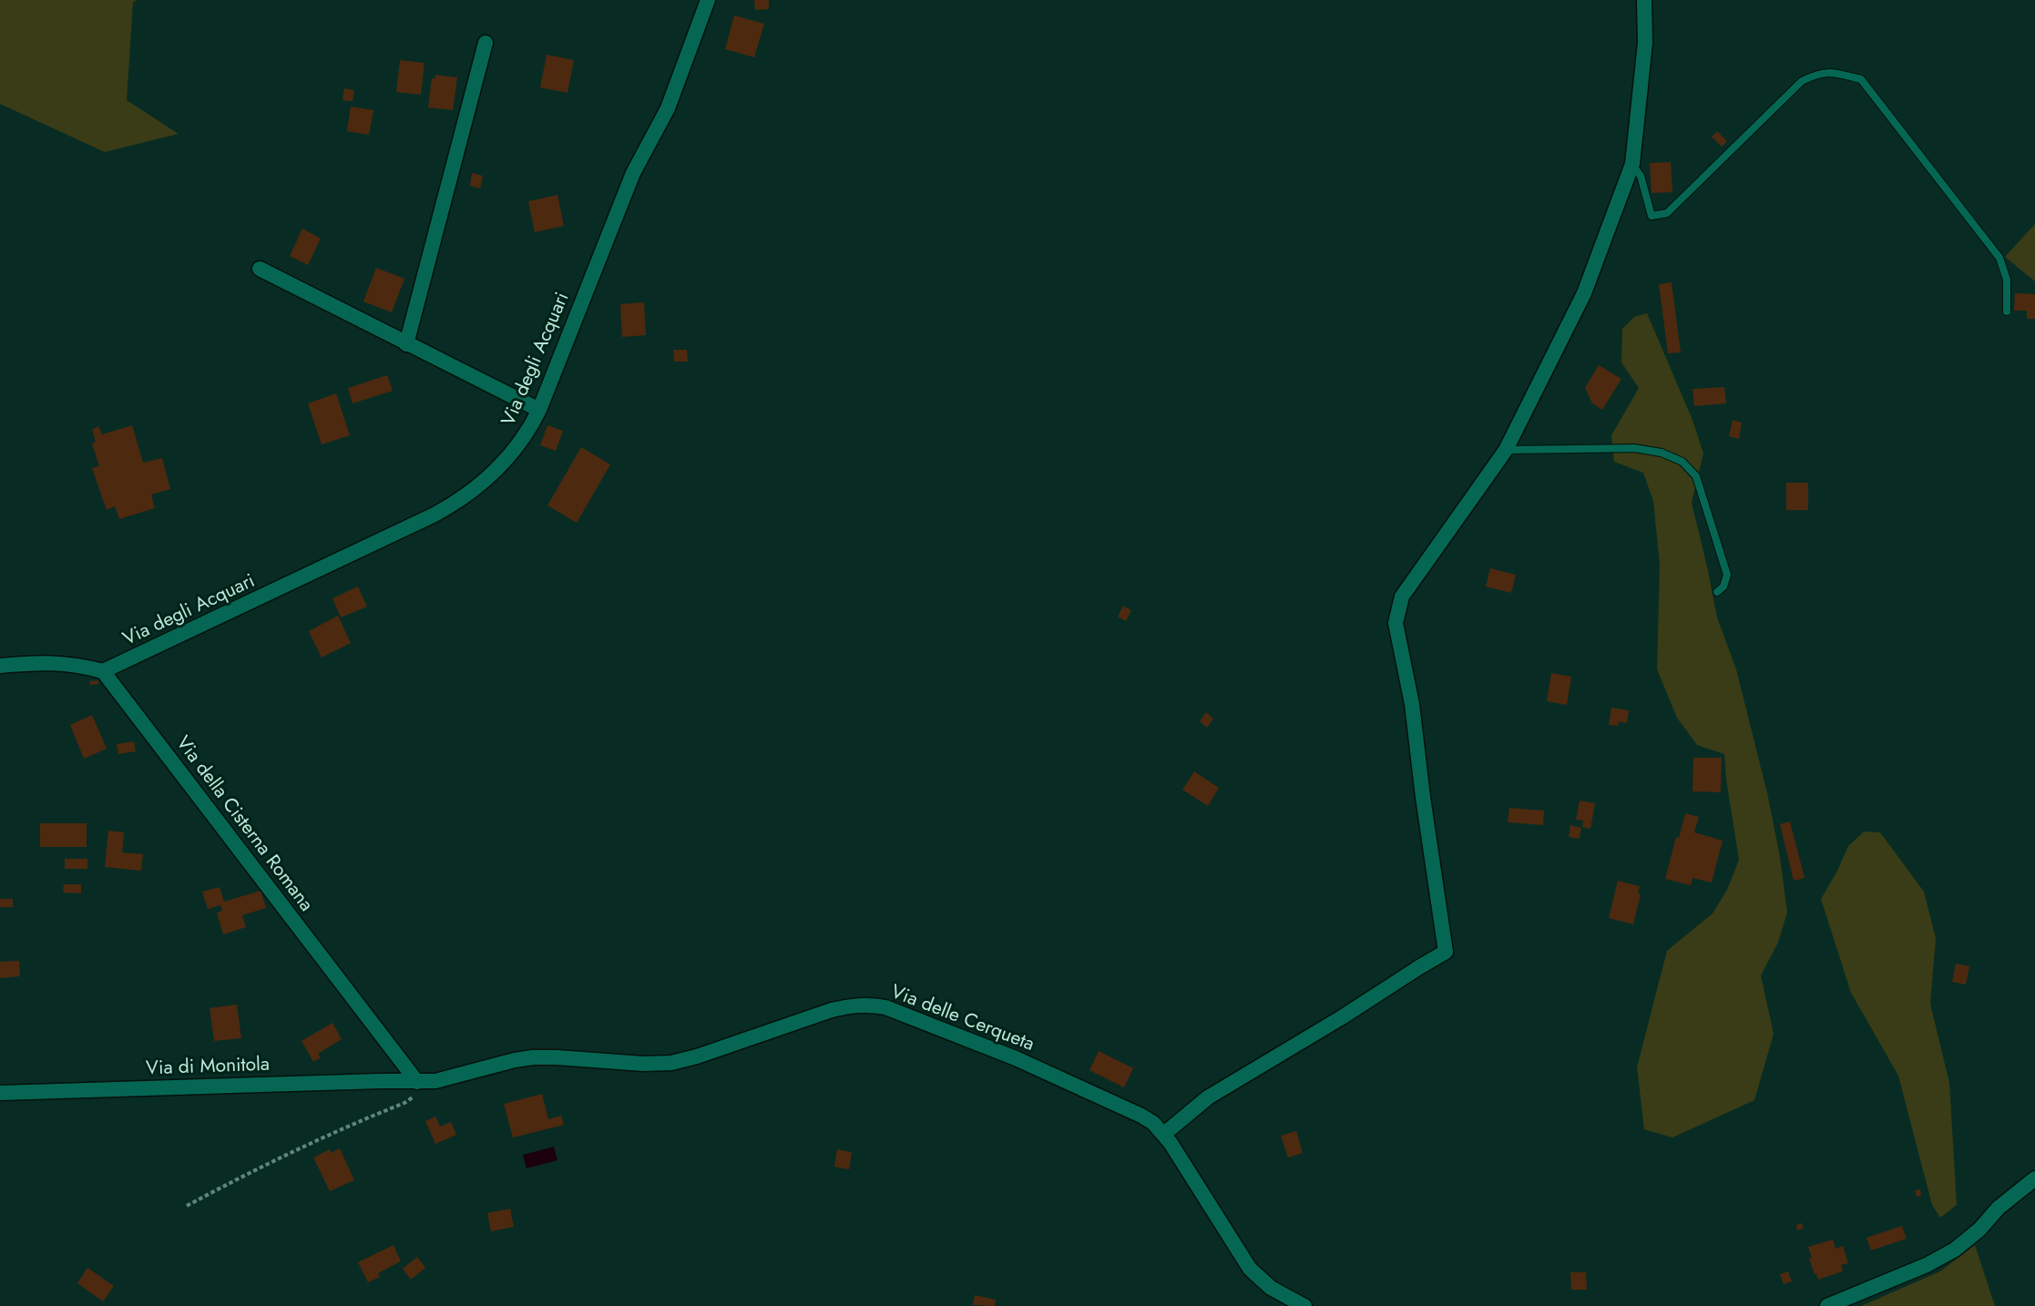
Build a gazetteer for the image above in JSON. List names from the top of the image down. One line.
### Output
{"streets":{"street":["Via degli Acquari","Via della Cisterna Romana","Via delle Cerqueta","Via di Monitola"]},"crossings":[["Via degli Acquari","Via della Cisterna Romana"],["Via della Cisterna Romana","Via delle Cerqueta"],["Via della Cisterna Romana","Via di Monitola"],["Via delle Cerqueta","Via di Monitola"]]}
